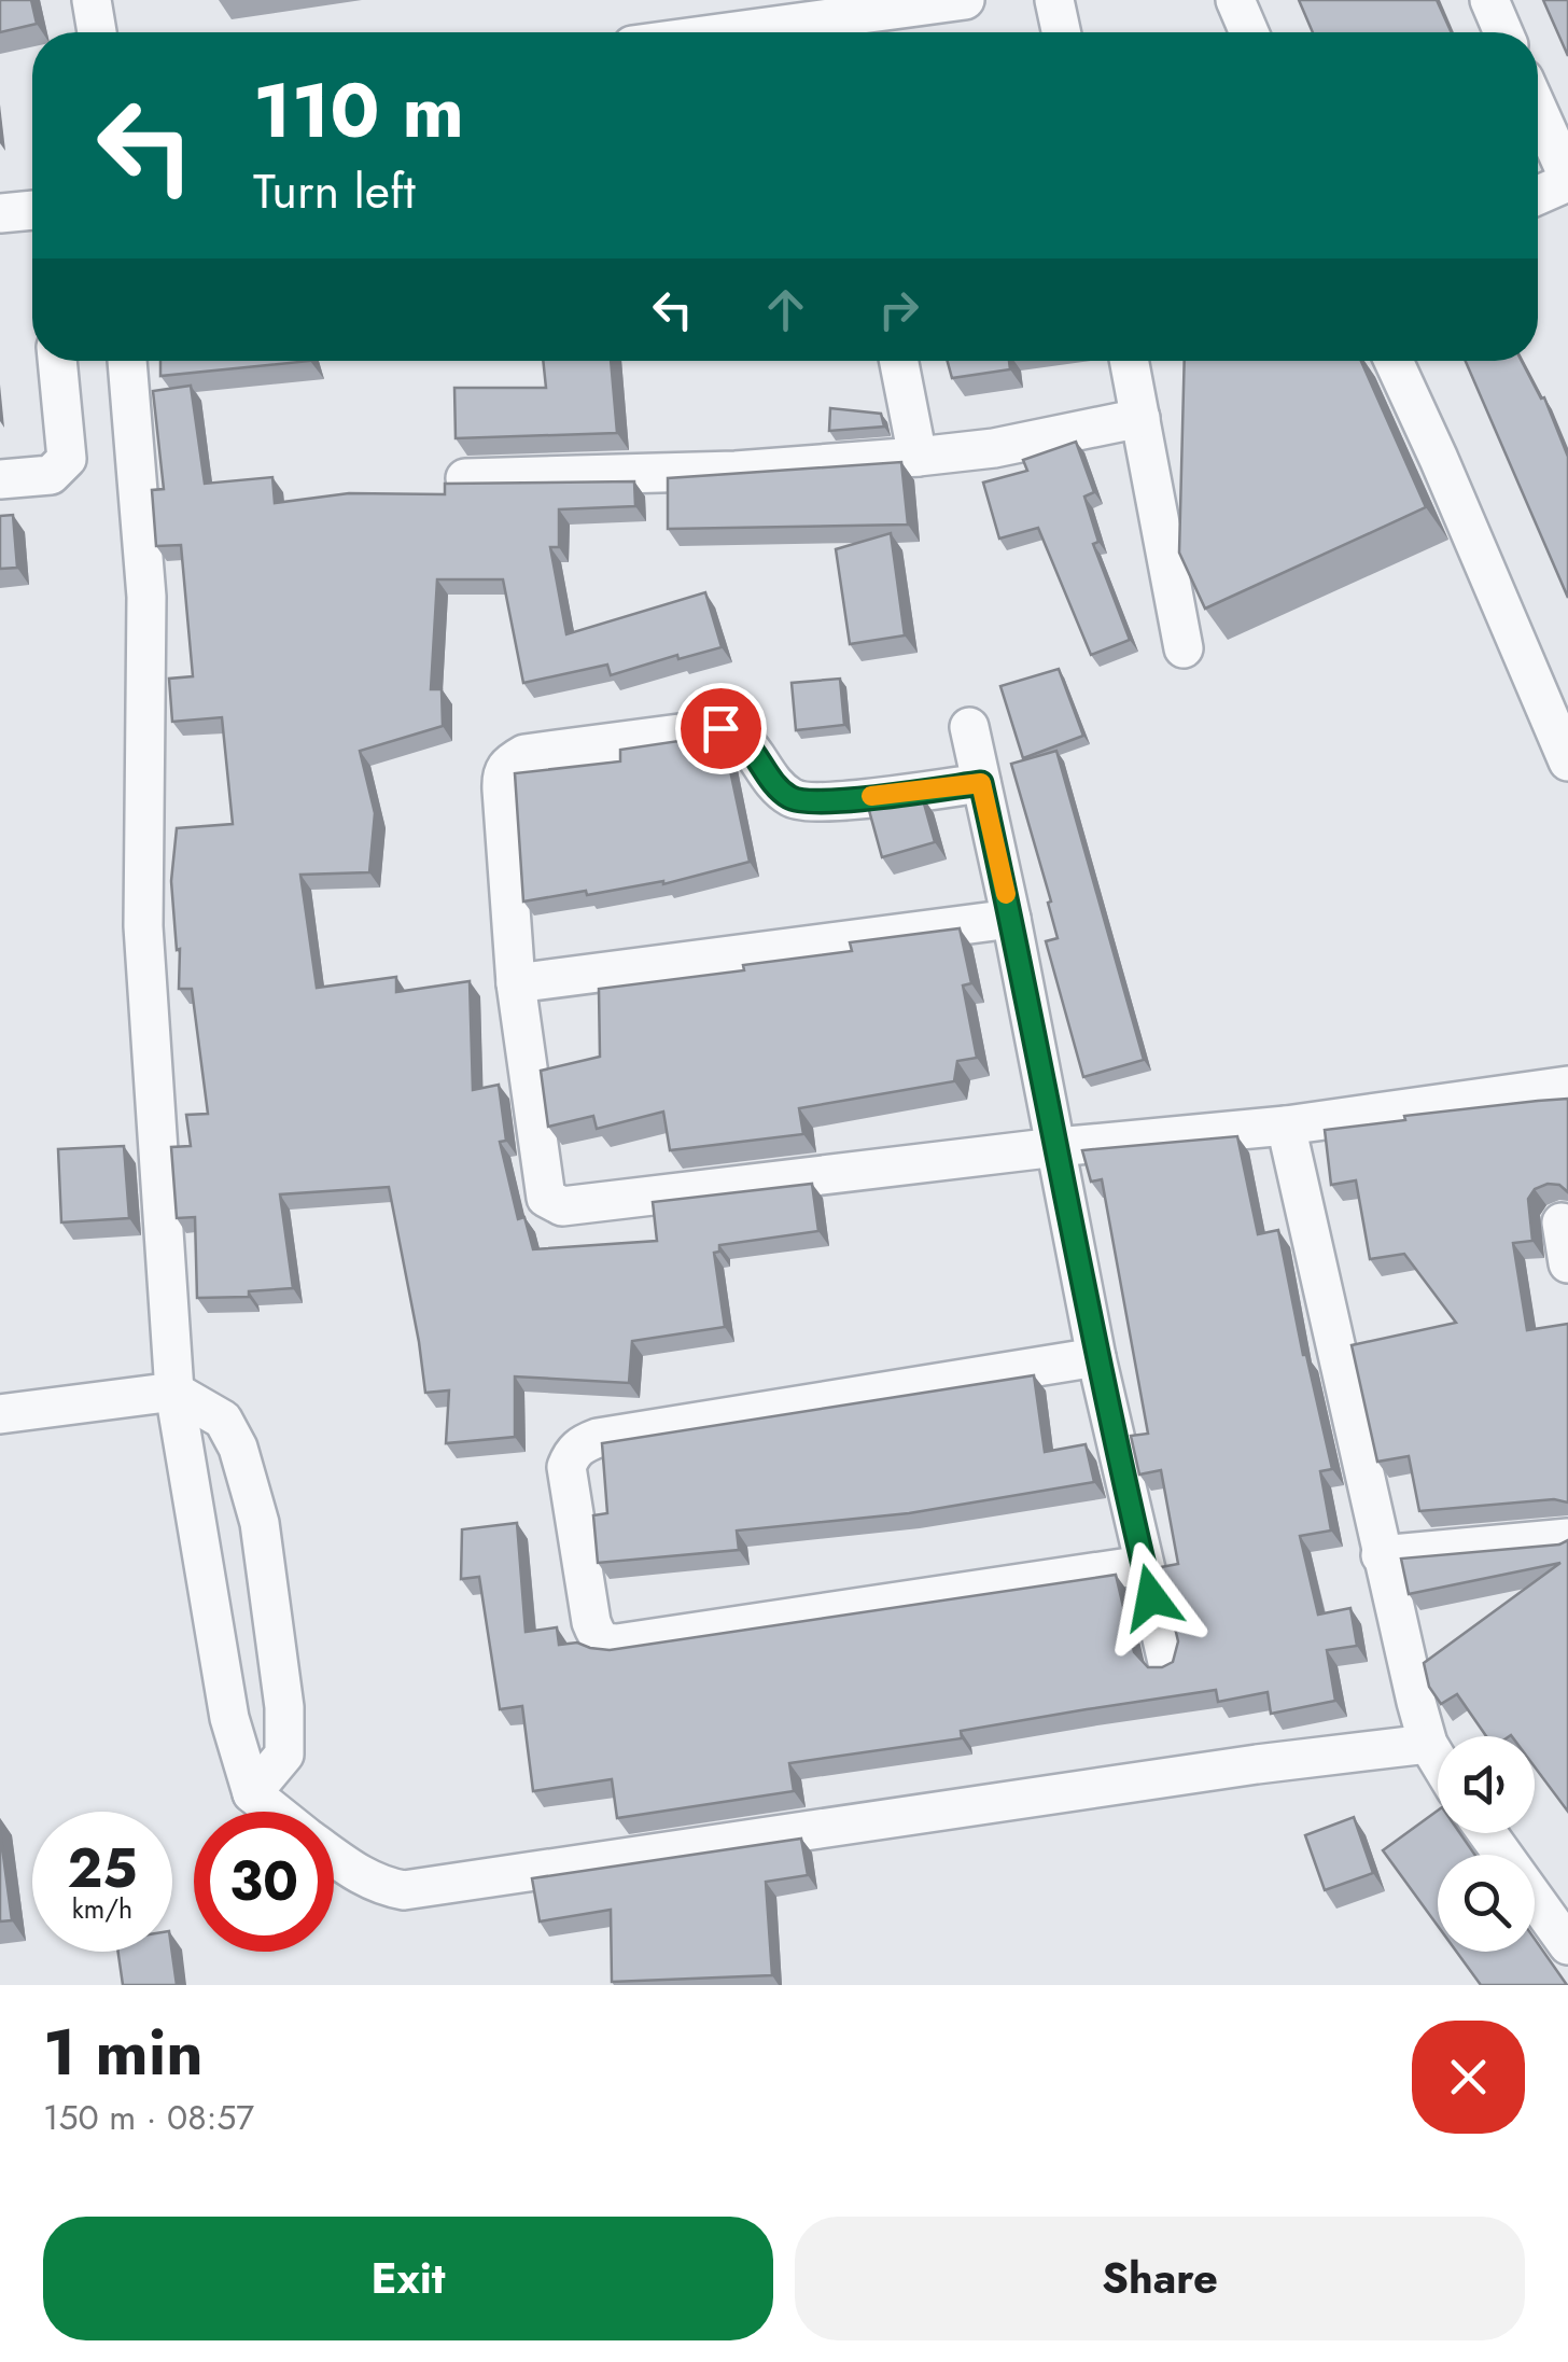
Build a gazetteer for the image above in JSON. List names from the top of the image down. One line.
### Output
{"page":{"turn":["110 m","Turn left"],"speed":"25 km/h","limit":"30","heading":["1 min","150 m · 08:57"],"buttons":["Exit","Share"]}}
